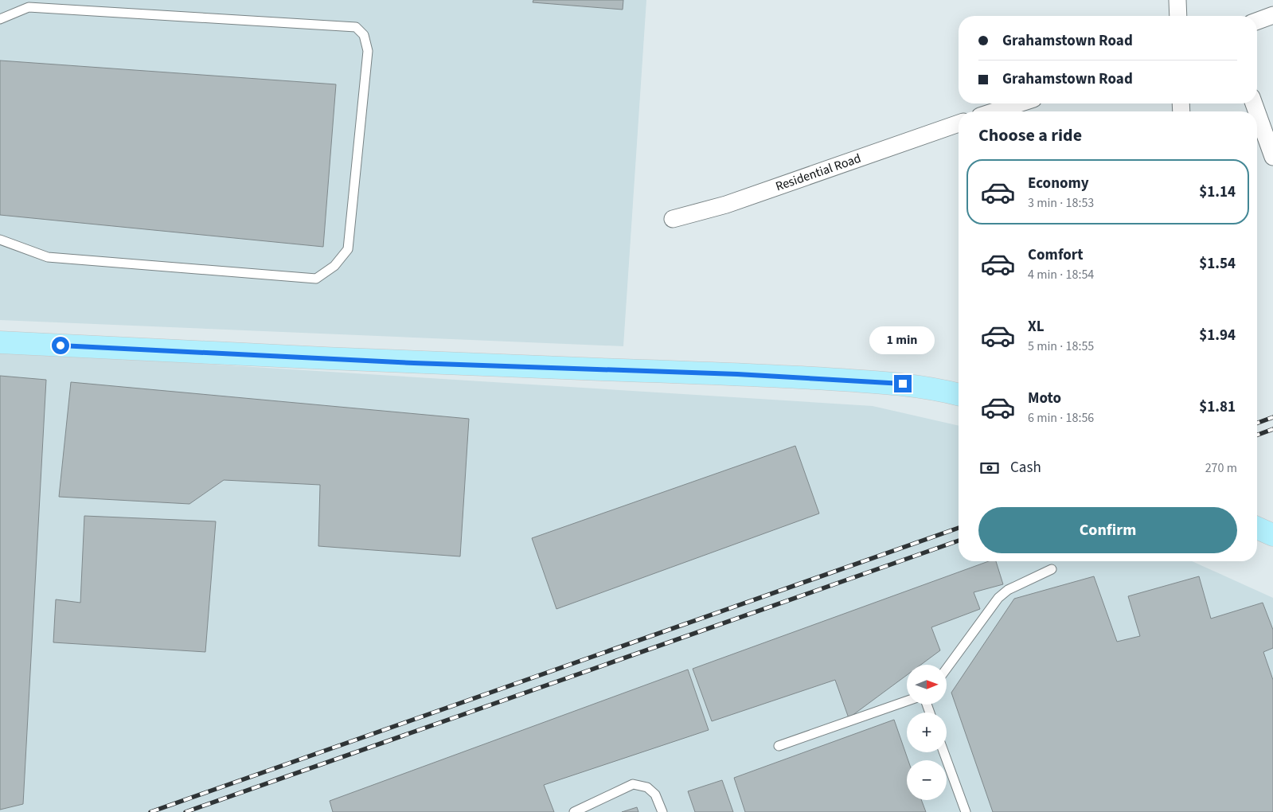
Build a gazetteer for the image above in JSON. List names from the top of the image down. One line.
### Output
{"streets":{"street":["Residential Road"]},"north":"right","page":{"banner":["Grahamstown Road","Grahamstown Road"],"heading":"Choose a ride","list":[{"name":"Economy","note":"3 min · 18:53","value":"$1.14"},{"name":"Comfort","note":"4 min · 18:54","value":"$1.54"},{"name":"XL","note":"5 min · 18:55","value":"$1.94"},{"name":"Moto","note":"6 min · 18:56","value":"$1.81"}],"bubble":"1 min","pay":["Cash","270 m"],"buttons":"Confirm","map_buttons":["+","−"]}}
